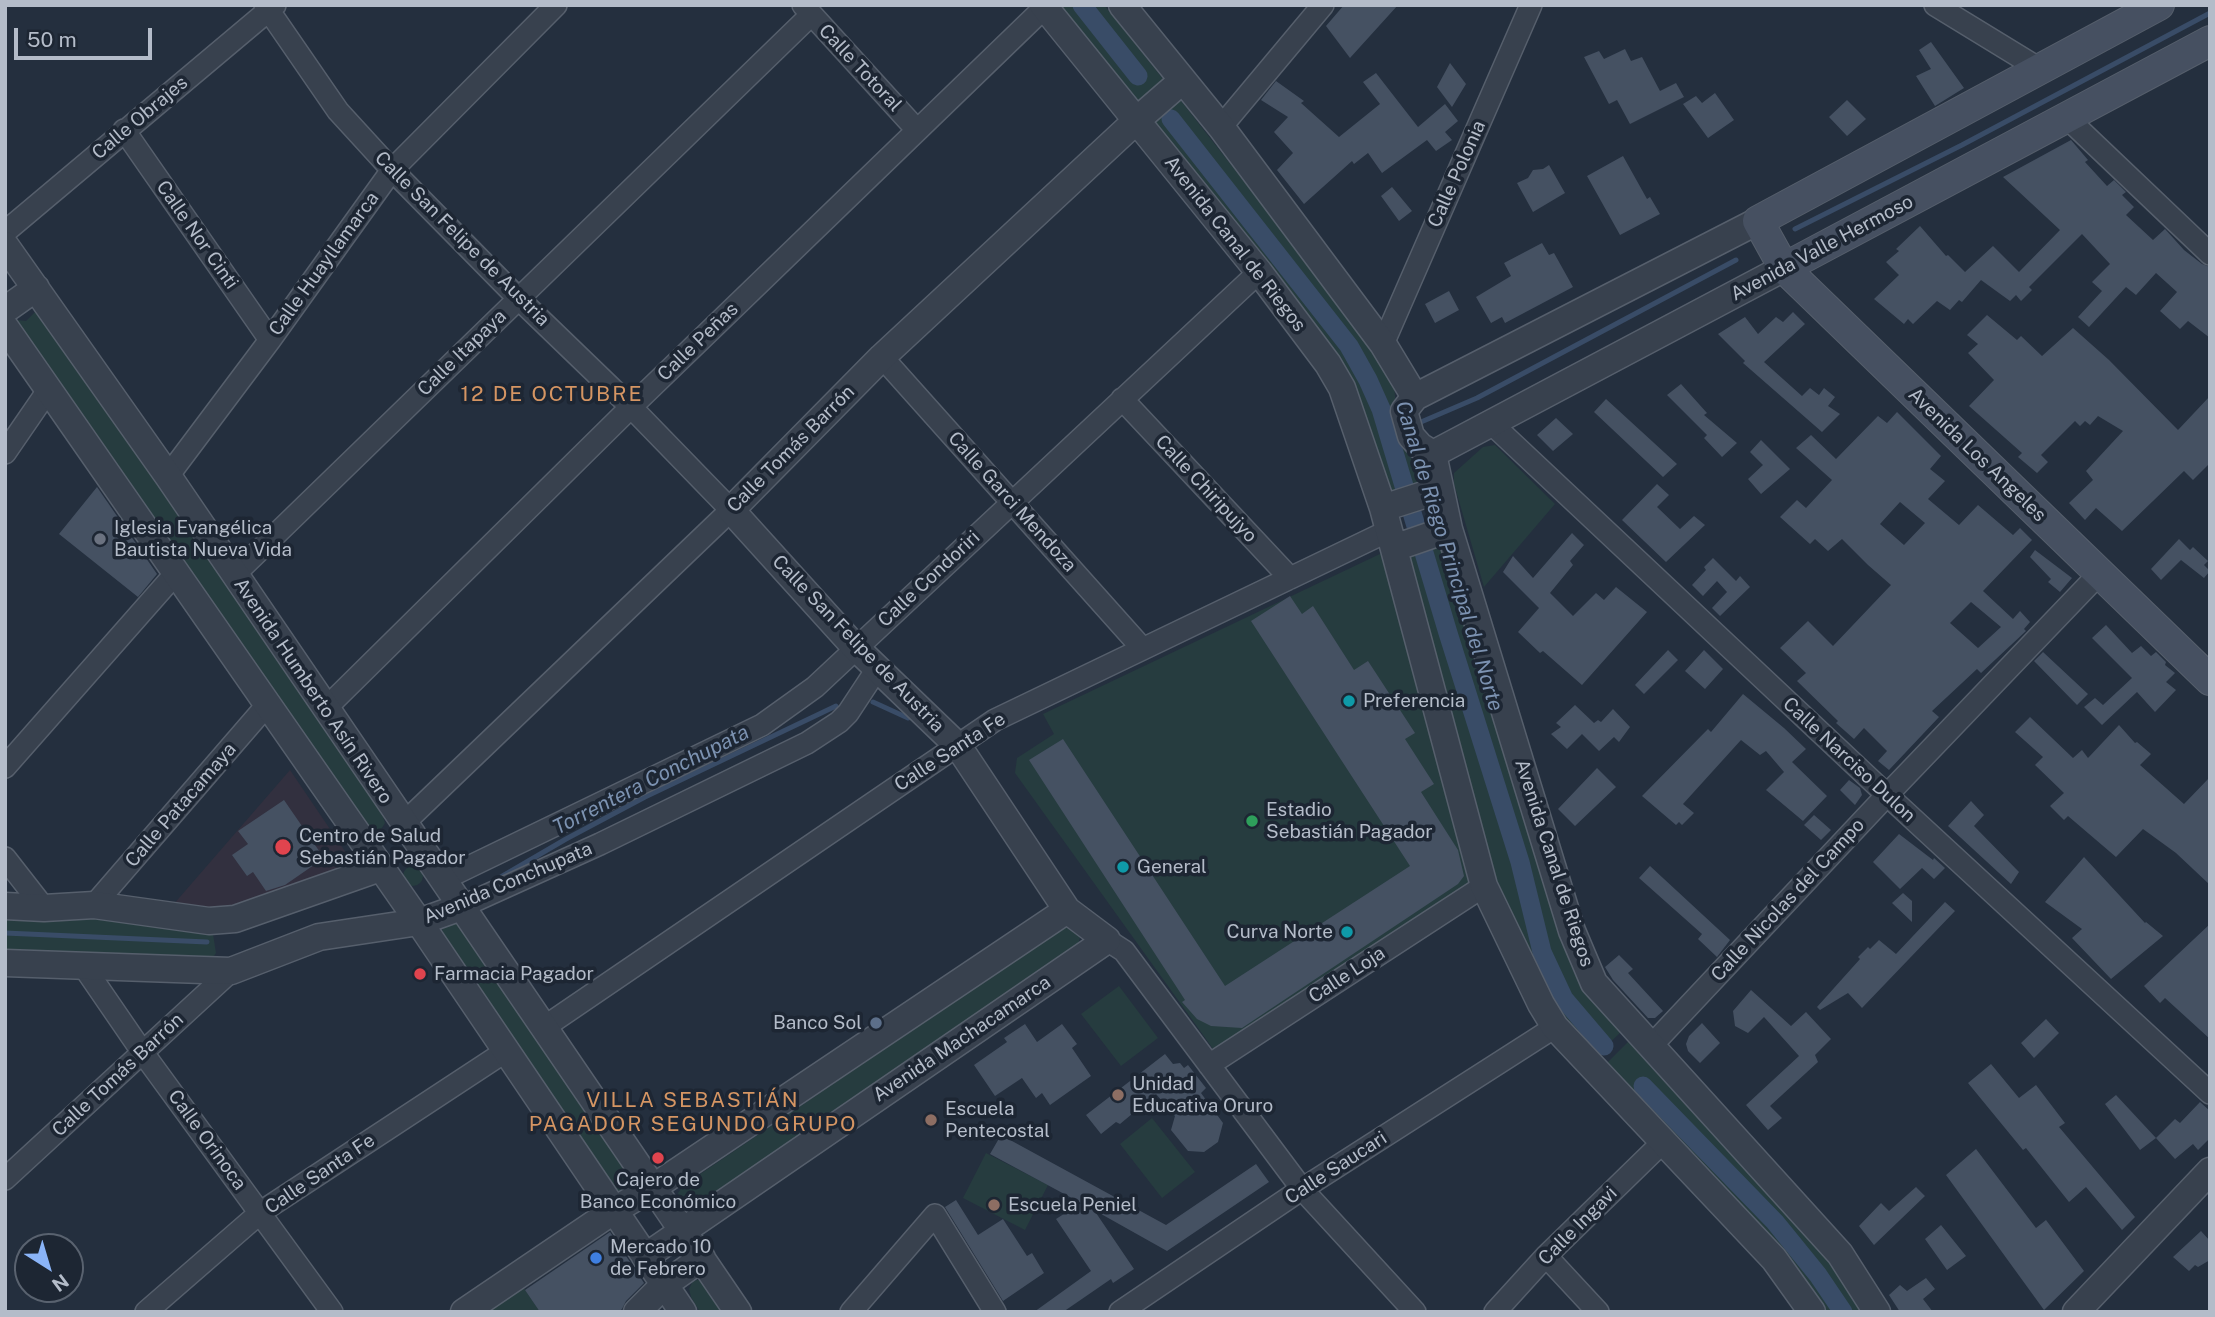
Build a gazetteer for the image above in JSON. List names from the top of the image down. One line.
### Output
{"streets":{"main road":["Avenida Valle Hermoso","Avenida Los Angeles"],"street":["Calle Totoral","Calle Obrajes","Calle Polonia","Calle Nor Cinti","Calle San Felipe de Austria","Avenida Canal de Riegos","Calle Huayllamarca","Calle Peñas","Calle Itapaya","Calle Tomás Barrón","Calle Chiripujyo","Calle Garci Mendoza","Calle Condoriri","Avenida Humberto Asín Rivero","Calle Santa Fe","Calle Narciso Dulon","Calle Patacamaya","Avenida Conchupata","Calle Nicolas del Campo","Calle Loja","Avenida Machacamarca","Calle Orinoca","Calle Saucari","Calle Ingavi"]},"crossings":[["Calle Totoral","Calle Peñas"],["Calle Totoral","Calle Itapaya"],["Calle Obrajes","Calle Nor Cinti"],["Calle Obrajes","Calle San Felipe de Austria"],["Calle Nor Cinti","Calle Huayllamarca"],["Calle San Felipe de Austria","Calle Huayllamarca"],["Calle San Felipe de Austria","Calle Peñas"],["Calle San Felipe de Austria","Calle Itapaya"],["Calle San Felipe de Austria","Calle Tomás Barrón"],["Calle San Felipe de Austria","Calle Condoriri"],["Calle San Felipe de Austria","Calle Santa Fe"],["Calle San Felipe de Austria","Avenida Conchupata"],["Calle San Felipe de Austria","Calle Loja"],["Calle San Felipe de Austria","Avenida Machacamarca"],["Calle San Felipe de Austria","Calle Saucari"],["Avenida Canal de Riegos","Avenida Valle Hermoso"],["Avenida Canal de Riegos","Calle Peñas"],["Avenida Canal de Riegos","Calle Tomás Barrón"],["Avenida Canal de Riegos","Calle Condoriri"],["Avenida Canal de Riegos","Calle Santa Fe"],["Avenida Canal de Riegos","Calle Nicolas del Campo"],["Avenida Canal de Riegos","Calle Loja"],["Avenida Canal de Riegos","Calle Saucari"],["Avenida Canal de Riegos","Calle Ingavi"],["Avenida Valle Hermoso","Avenida Los Angeles"],["Avenida Valle Hermoso","Calle Narciso Dulon"],["Calle Huayllamarca","Avenida Humberto Asín Rivero"],["Calle Peñas","Avenida Humberto Asín Rivero"],["Calle Itapaya","Avenida Humberto Asín Rivero"],["Calle Tomás Barrón","Calle Garci Mendoza"],["Calle Tomás Barrón","Avenida Humberto Asín Rivero"],["Calle Tomás Barrón","Avenida Conchupata"],["Calle Tomás Barrón","Calle Orinoca"],["Avenida Los Angeles","Calle Nicolas del Campo"],["Calle Chiripujyo","Calle Condoriri"],["Calle Chiripujyo","Calle Santa Fe"],["Calle Garci Mendoza","Calle Condoriri"],["Calle Garci Mendoza","Calle Santa Fe"],["Calle Condoriri","Avenida Humberto Asín Rivero"],["Avenida Humberto Asín Rivero","Calle Santa Fe"],["Avenida Humberto Asín Rivero","Avenida Conchupata"],["Avenida Humberto Asín Rivero","Avenida Machacamarca"],["Calle Santa Fe","Calle Orinoca"],["Calle Narciso Dulon","Calle Nicolas del Campo"],["Avenida Conchupata","Calle Orinoca"]],"districts":["12 DE OCTUBRE","VILLA SEBASTIÁN PAGADOR SEGUNDO GRUPO"],"water":["Canal de Riego Principal del Norte","Torrentera Conchupata"],"places":["Iglesia Evangélica Bautista Nueva Vida","Preferencia","Estadio Sebastián Pagador","Centro de Salud Sebastián Pagador","General","Curva Norte","Farmacia Pagador","Banco Sol","Unidad Educativa Oruro","Escuela Pentecostal","Cajero de Banco Económico","Escuela Peniel","Mercado 10 de Febrero"],"scale_bar":"50 m","north":"bottom right"}
